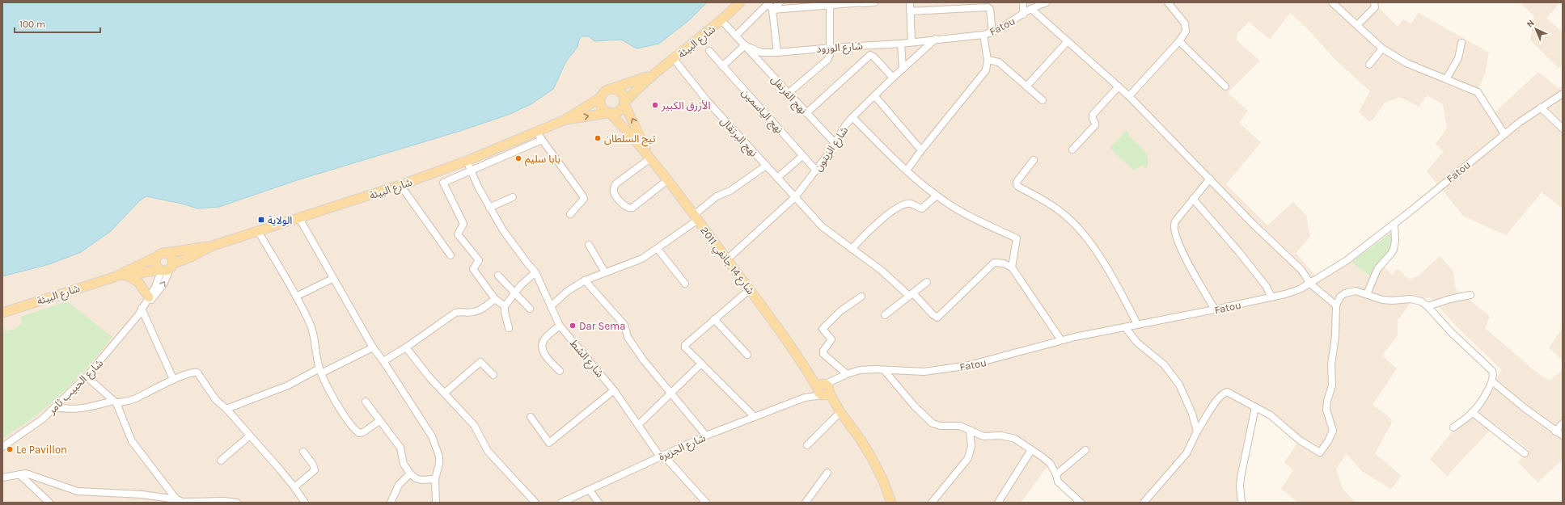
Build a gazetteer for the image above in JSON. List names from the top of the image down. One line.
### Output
{"streets":{"main road":["شارع البيئة","شارع 14 جانفي 2011"],"street":["Fatou","شارع الورود","نهج القرنفل","نهج الياسمين","نهج البرتقال","شارع الزيتون","شارع الشط","شارع الحبيب ثامر","شارع الجزيرة"]},"crossings":[["Fatou","شارع الورود"],["Fatou","شارع الزيتون"],["Fatou","شارع 14 جانفي 2011"],["Fatou","شارع الجزيرة"],["شارع البيئة","نهج القرنفل"],["شارع البيئة","نهج البرتقال"],["شارع البيئة","شارع 14 جانفي 2011"],["شارع البيئة","شارع الشط"],["شارع الورود","نهج القرنفل"],["شارع الورود","شارع الزيتون"],["نهج القرنفل","شارع الزيتون"],["نهج الياسمين","شارع الزيتون"],["نهج البرتقال","شارع الزيتون"],["شارع الزيتون","شارع 14 جانفي 2011"],["شارع 14 جانفي 2011","شارع الجزيرة"],["شارع الشط","شارع الجزيرة"]],"places":{"other":["الأزرق الكبير","تيج السلطان","بابا سليم","Dar Sema","Le Pavillon"],"transit":["الولاية"]},"scale_bar":"100 m","north":"top left"}
